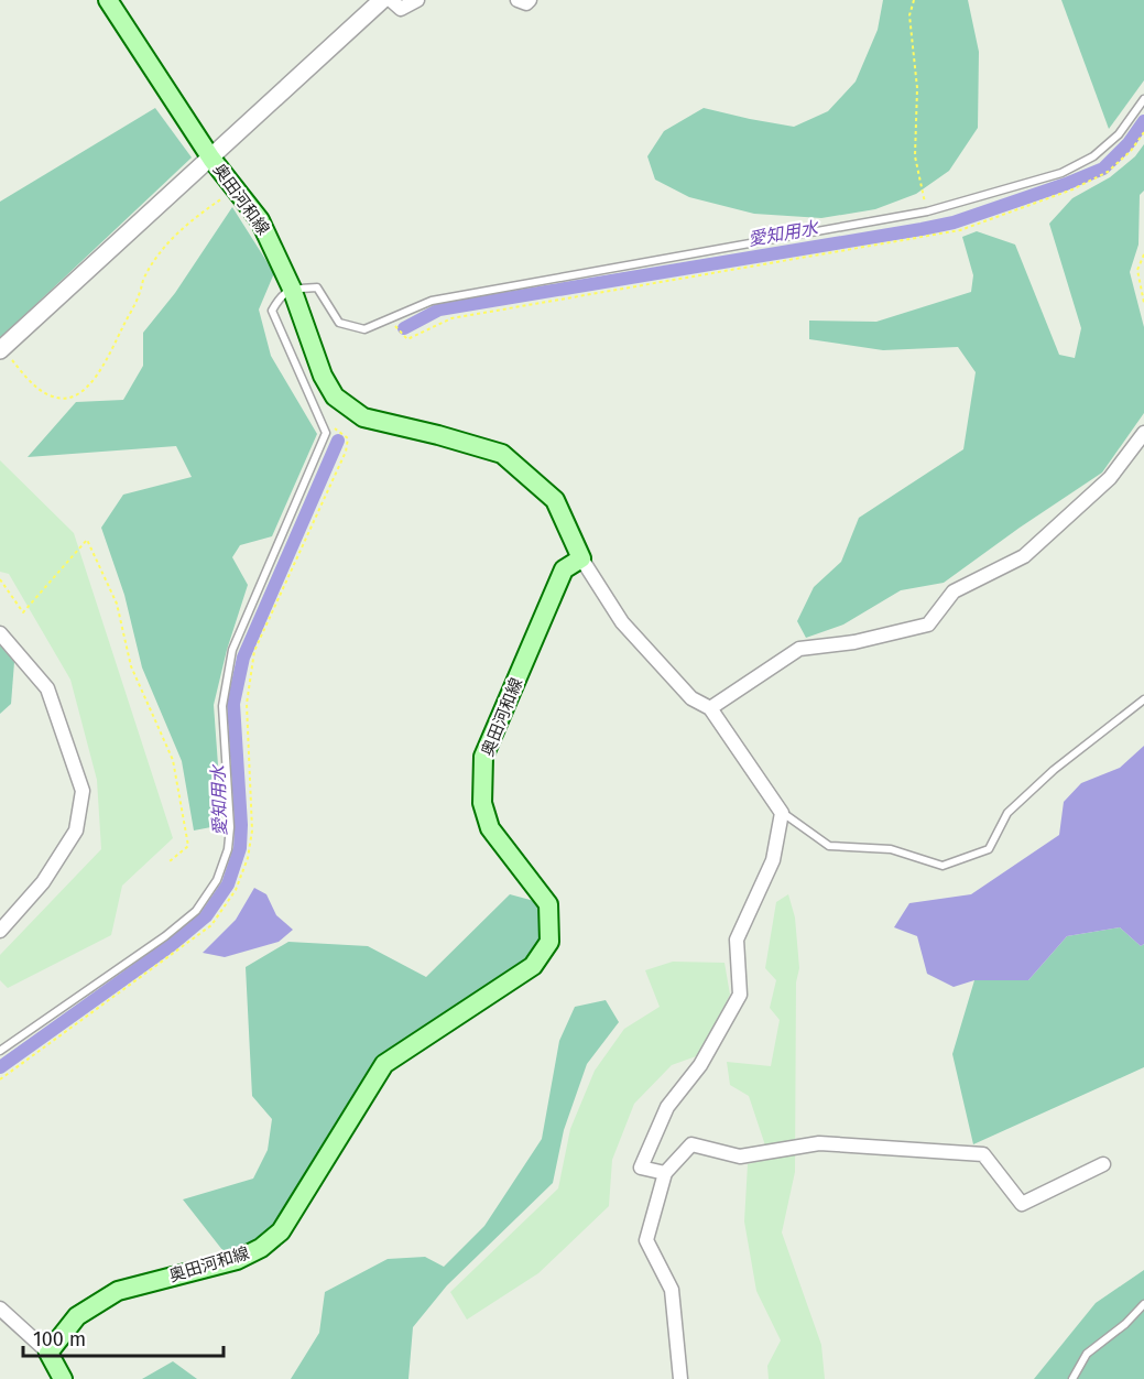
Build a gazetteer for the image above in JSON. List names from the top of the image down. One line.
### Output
{"streets":{"main road":["奥田河和線"]},"water":["愛知用水"],"scale_bar":"100 m"}
